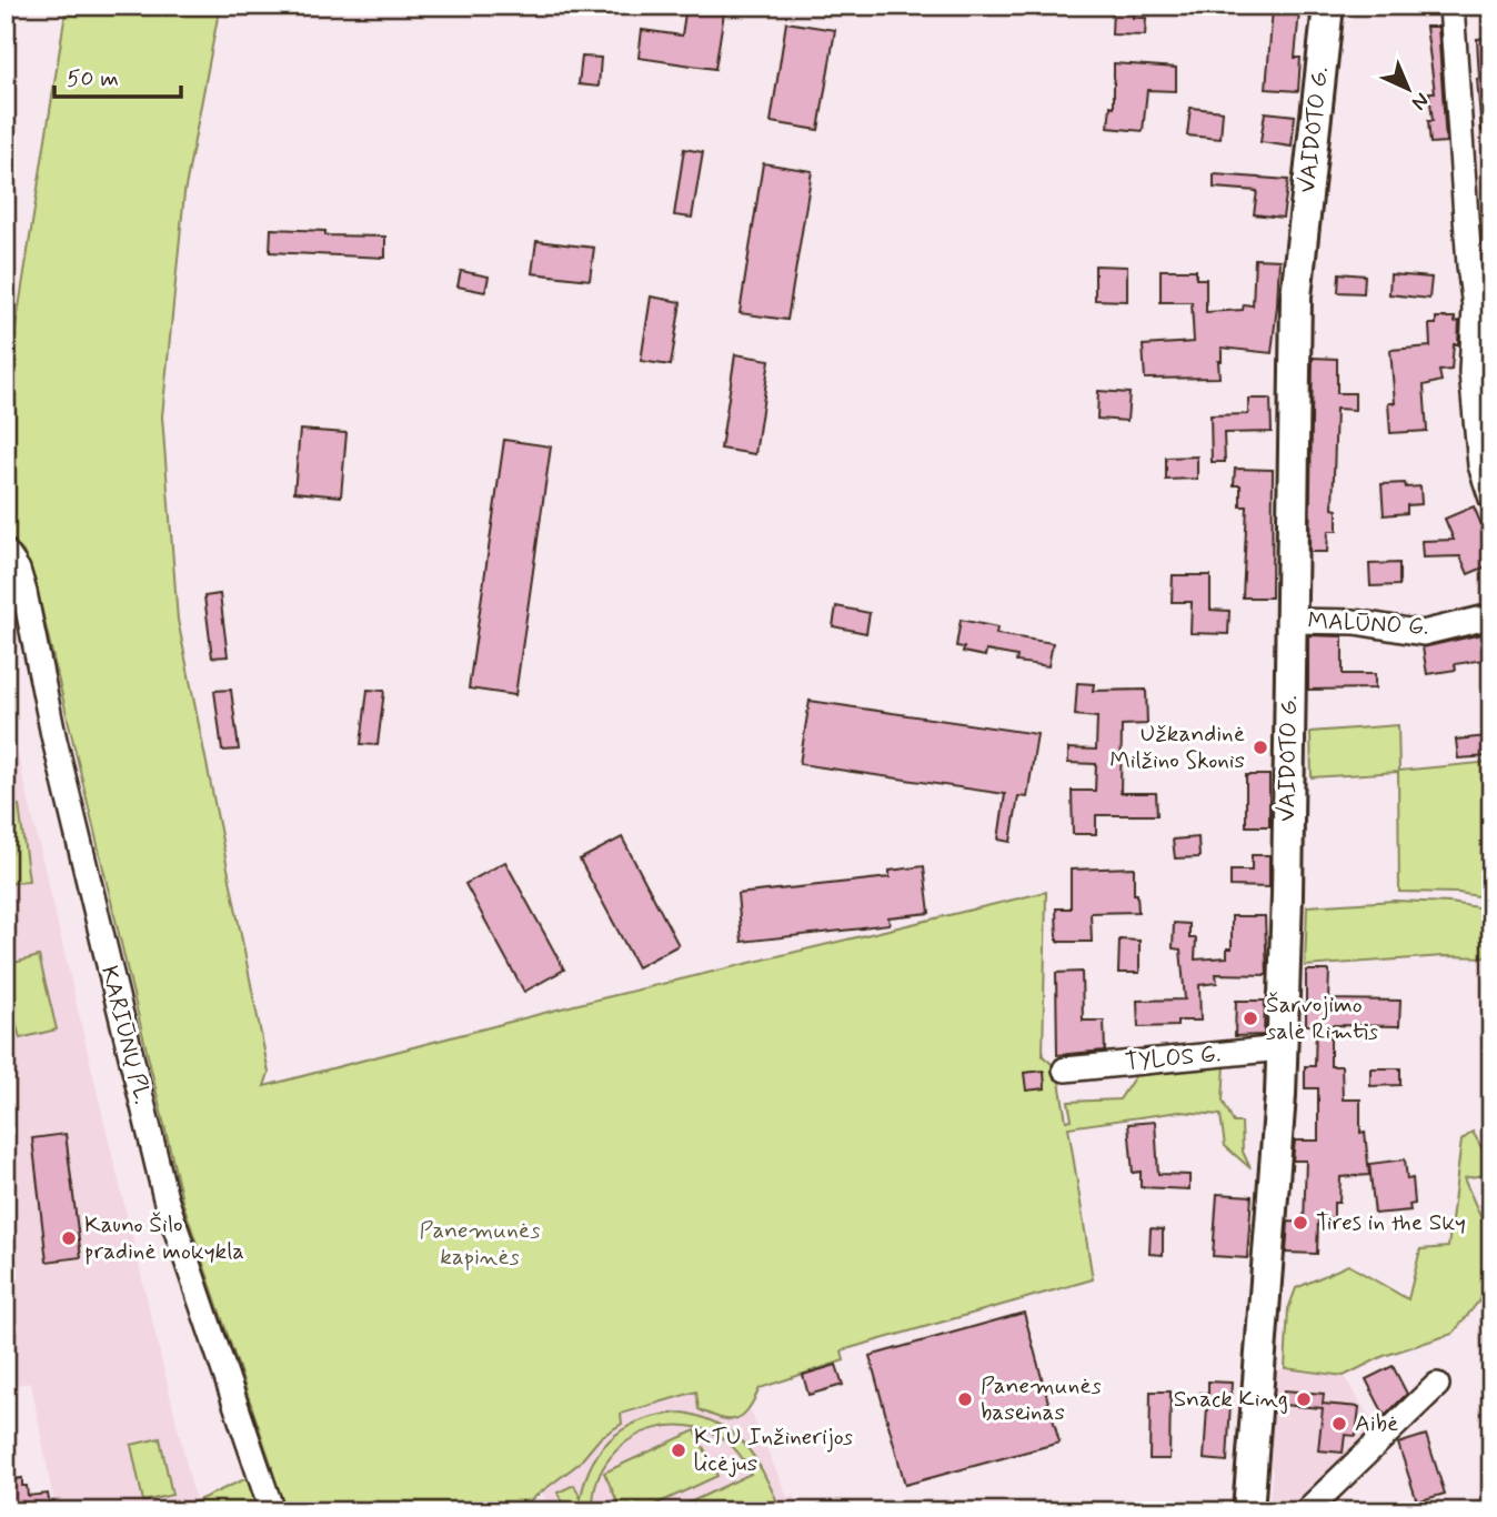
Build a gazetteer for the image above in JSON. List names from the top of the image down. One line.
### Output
{"streets":{"main road":["VAIDOTO G."],"street":["MALŪNO G.","KARIŪNŲ PL.","TYLOS G."]},"crossings":[["VAIDOTO G.","MALŪNO G."],["VAIDOTO G.","TYLOS G."]],"parks":["Panemunės kapinės"],"places":["Užkandinė Milžino Skonis","Šarvojimo salė Rimtis","Tires in the Sky","Kauno Šilo pradinė mokykla","Panemunės baseinas","Snack King","Aibė","KTU Inžinerijos licėjus"],"scale_bar":"50 m","north":"bottom right"}
